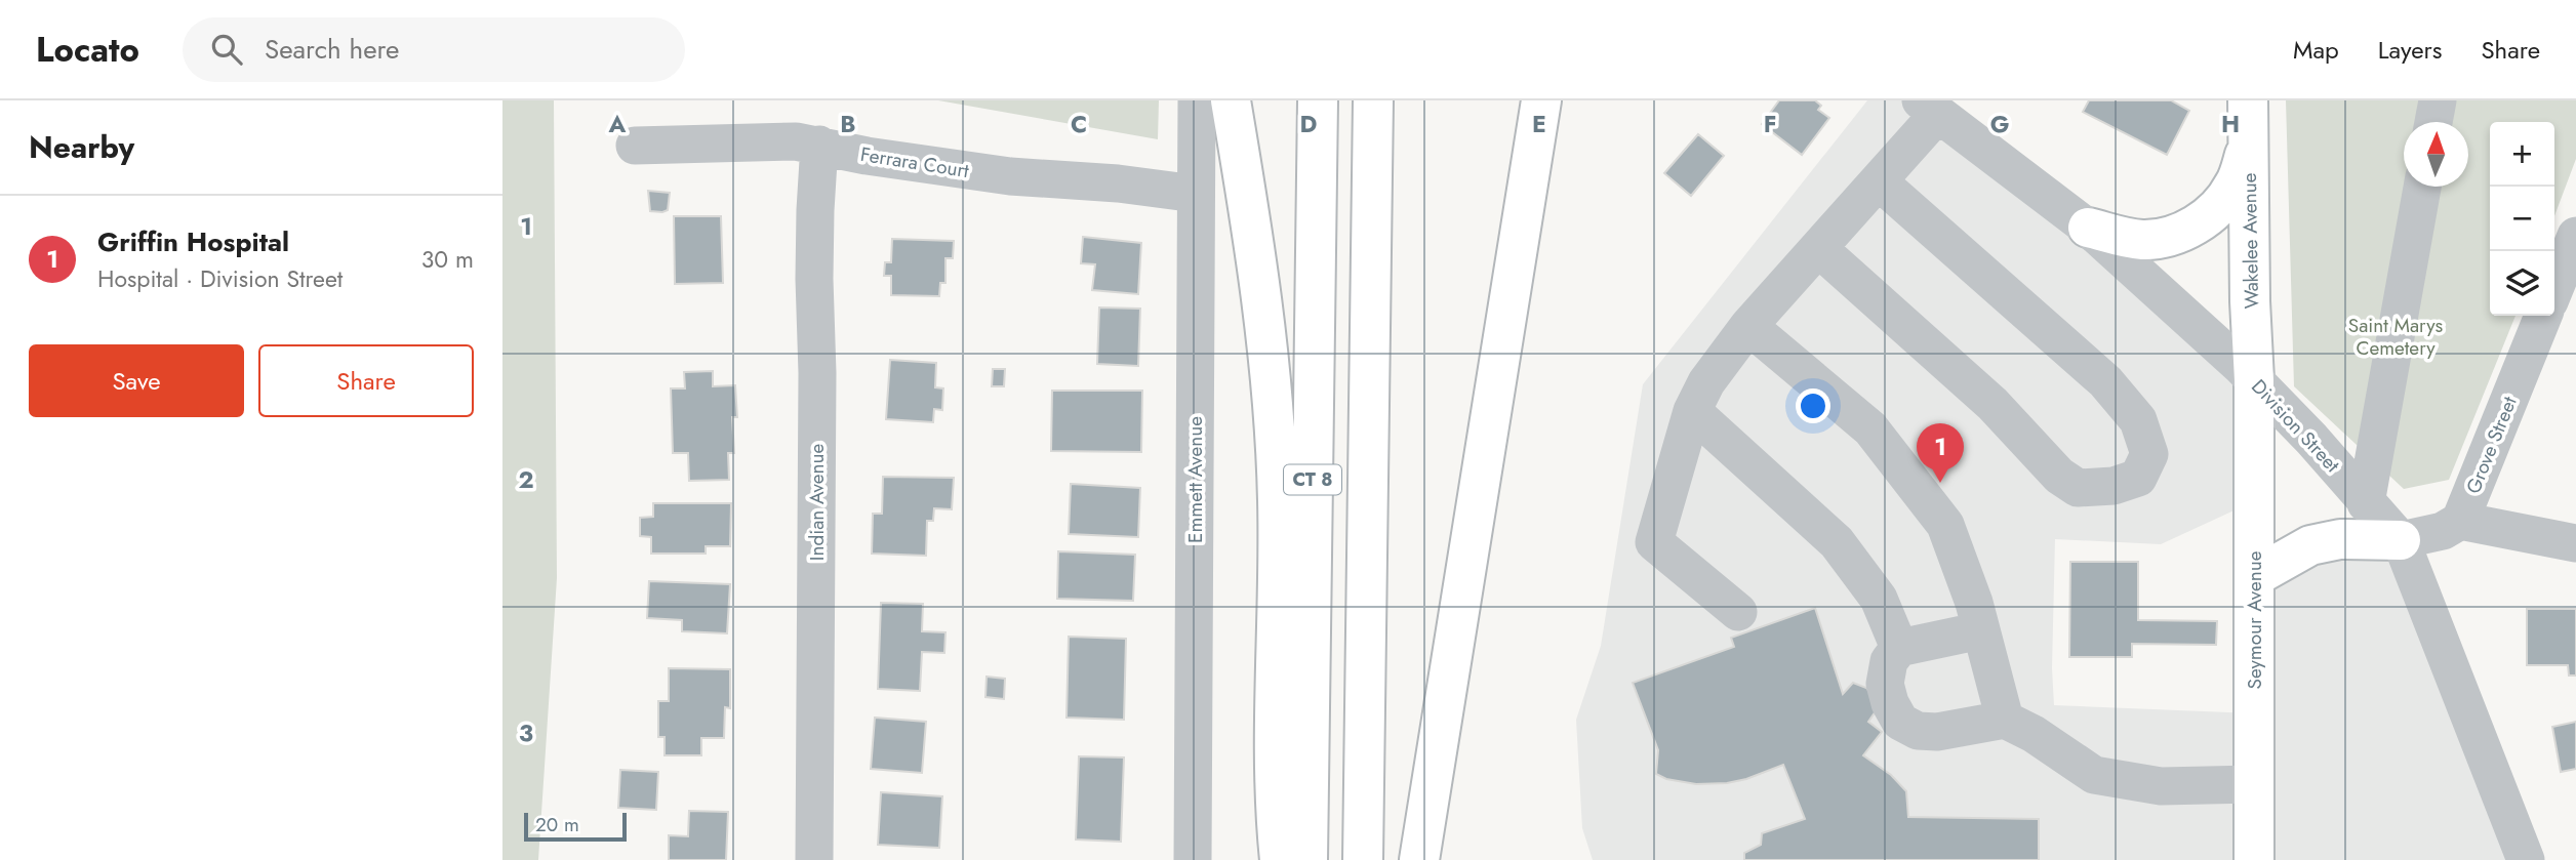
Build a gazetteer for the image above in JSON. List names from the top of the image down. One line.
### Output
{"streets":{"main road":["Wakelee Avenue","CT 8","Seymour Avenue"],"street":["Ferrara Court","Division Street","Grove Street","Emmett Avenue","Indian Avenue"]},"crossings":[["Ferrara Court","Emmett Avenue"],["Ferrara Court","Indian Avenue"],["Wakelee Avenue","Division Street"],["Wakelee Avenue","Seymour Avenue"],["Division Street","Seymour Avenue"]],"parks":["Saint Marys Cemetery"],"scale_bar":"20 m","north":"top","page":{"header":"Locato","search":"Search here","nav":["Map","Layers","Share"],"heading":"Nearby","map_buttons":["+","−"],"list":[{"mark":"1","name":"Griffin Hospital","note":"Hospital · Division Street","value":"30 m"}],"buttons":["Save","Share"],"pins":"1","scale":"20 m"},"grid":{"columns":["A","B","C","D","E","F","G","H"],"rows":["1","2","3"]}}
